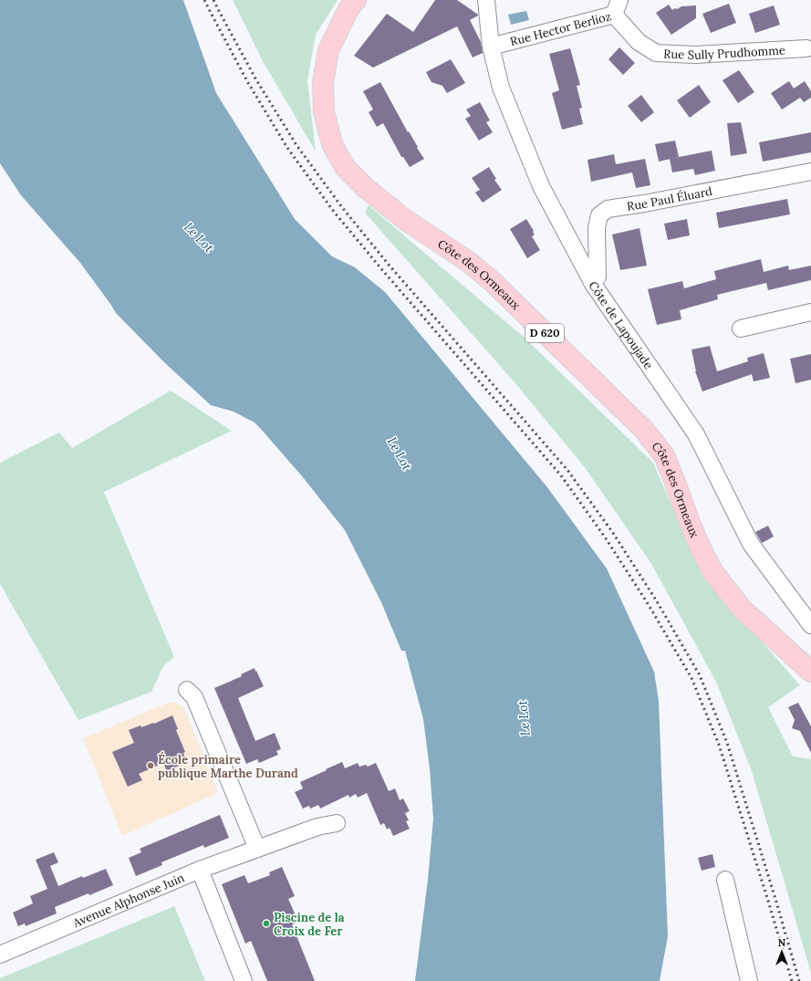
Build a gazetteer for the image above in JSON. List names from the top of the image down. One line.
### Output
{"streets":{"main road":["Côte des Ormeaux","D 620"],"street":["Rue Hector Berlioz","Rue Sully Prudhomme","Rue Paul Éluard","Côte de Lapoujade","Avenue Alphonse Juin"]},"crossings":[["Rue Hector Berlioz","Rue Sully Prudhomme"],["Rue Hector Berlioz","Côte de Lapoujade"],["Rue Paul Éluard","Côte de Lapoujade"]],"water":["Le Lot"],"places":["École primaire publique Marthe Durand","Piscine de la Croix de Fer"],"north":"top"}
